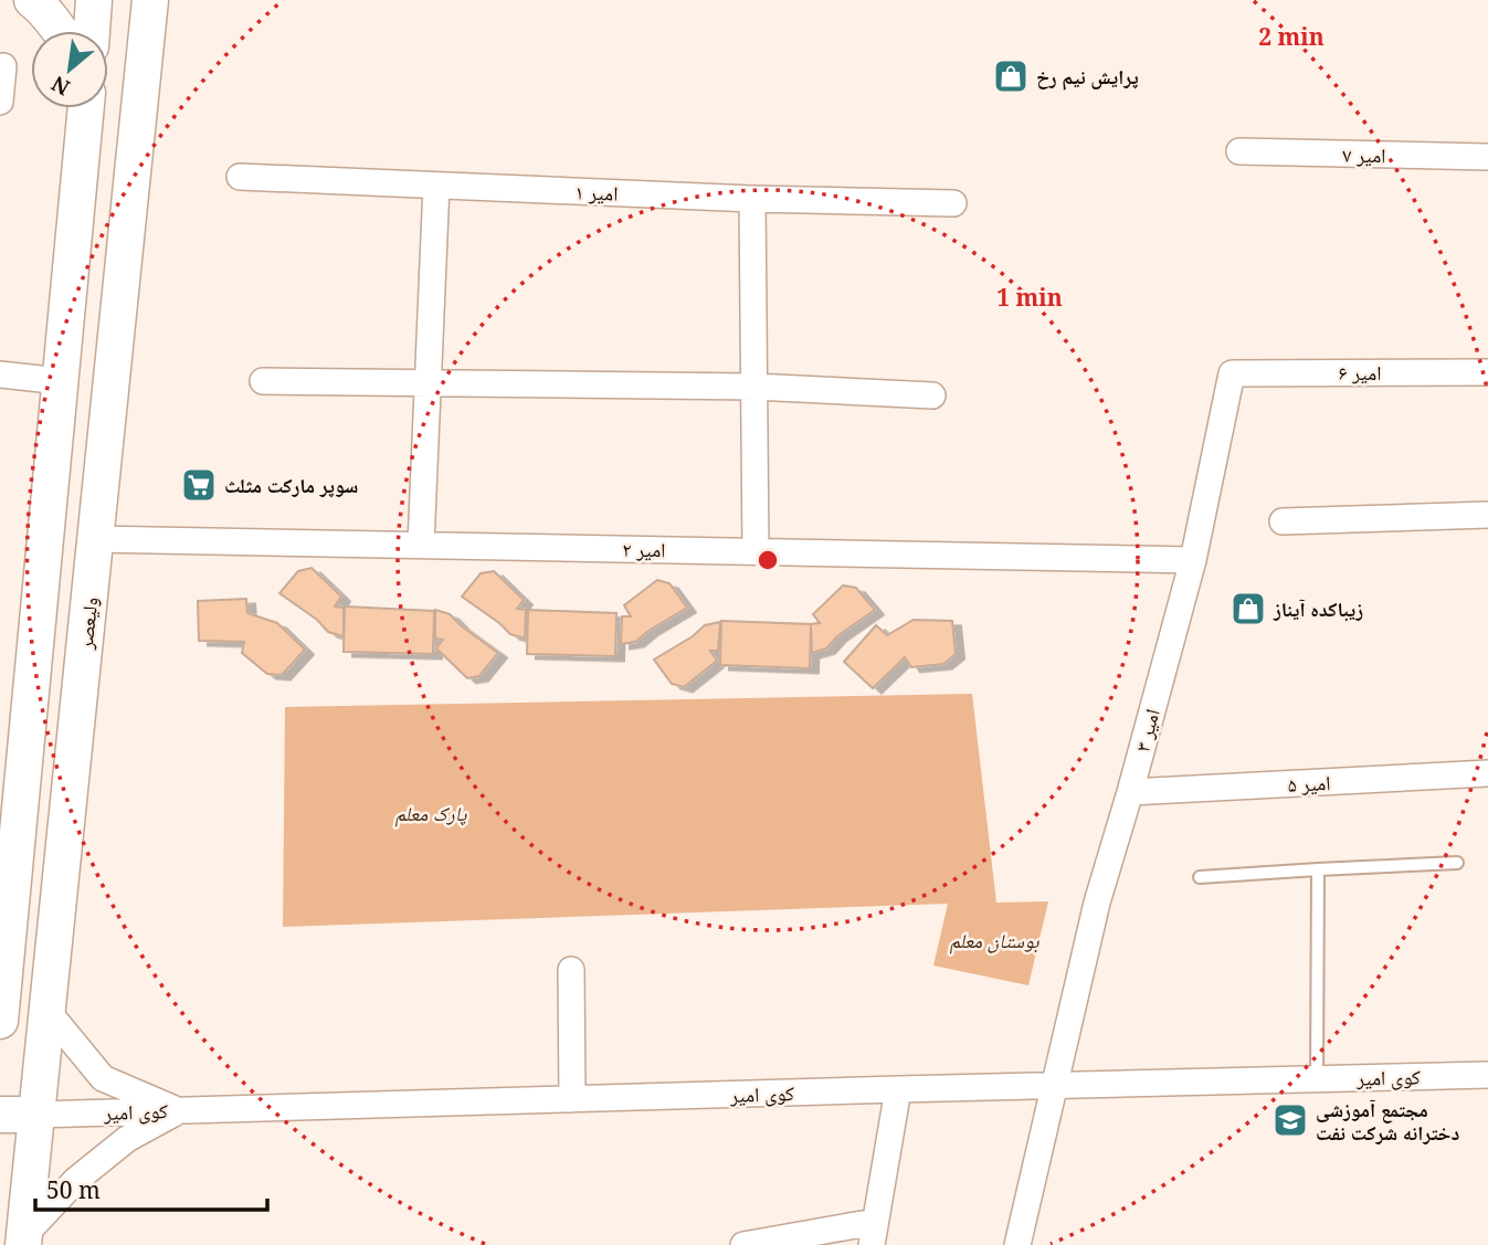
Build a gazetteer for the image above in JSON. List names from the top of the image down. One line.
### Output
{"streets":{"main road":["ولیعصر"],"street":["امیر ۷","امیر ۱","امیر ۶","امیر ۲","امیر ۳","امیر ۵","کوی امیر"]},"crossings":[["امیر ۶","امیر ۳"],["امیر ۲","ولیعصر"],["امیر ۲","امیر ۳"],["ولیعصر","کوی امیر"],["امیر ۳","امیر ۵"],["امیر ۳","کوی امیر"]],"parks":["پارک معلم","بوستان معلم"],"places":{"shop":["پرایش نیم رخ","زیباکده آیناز"],"supermarket":["سوپر مارکت مثلث"],"school or university":["مجتمع آموزشی دخترانه شرکت نفت"]},"scale_bar":"50 m","north":"bottom left","rings":["2 min","1 min"]}
